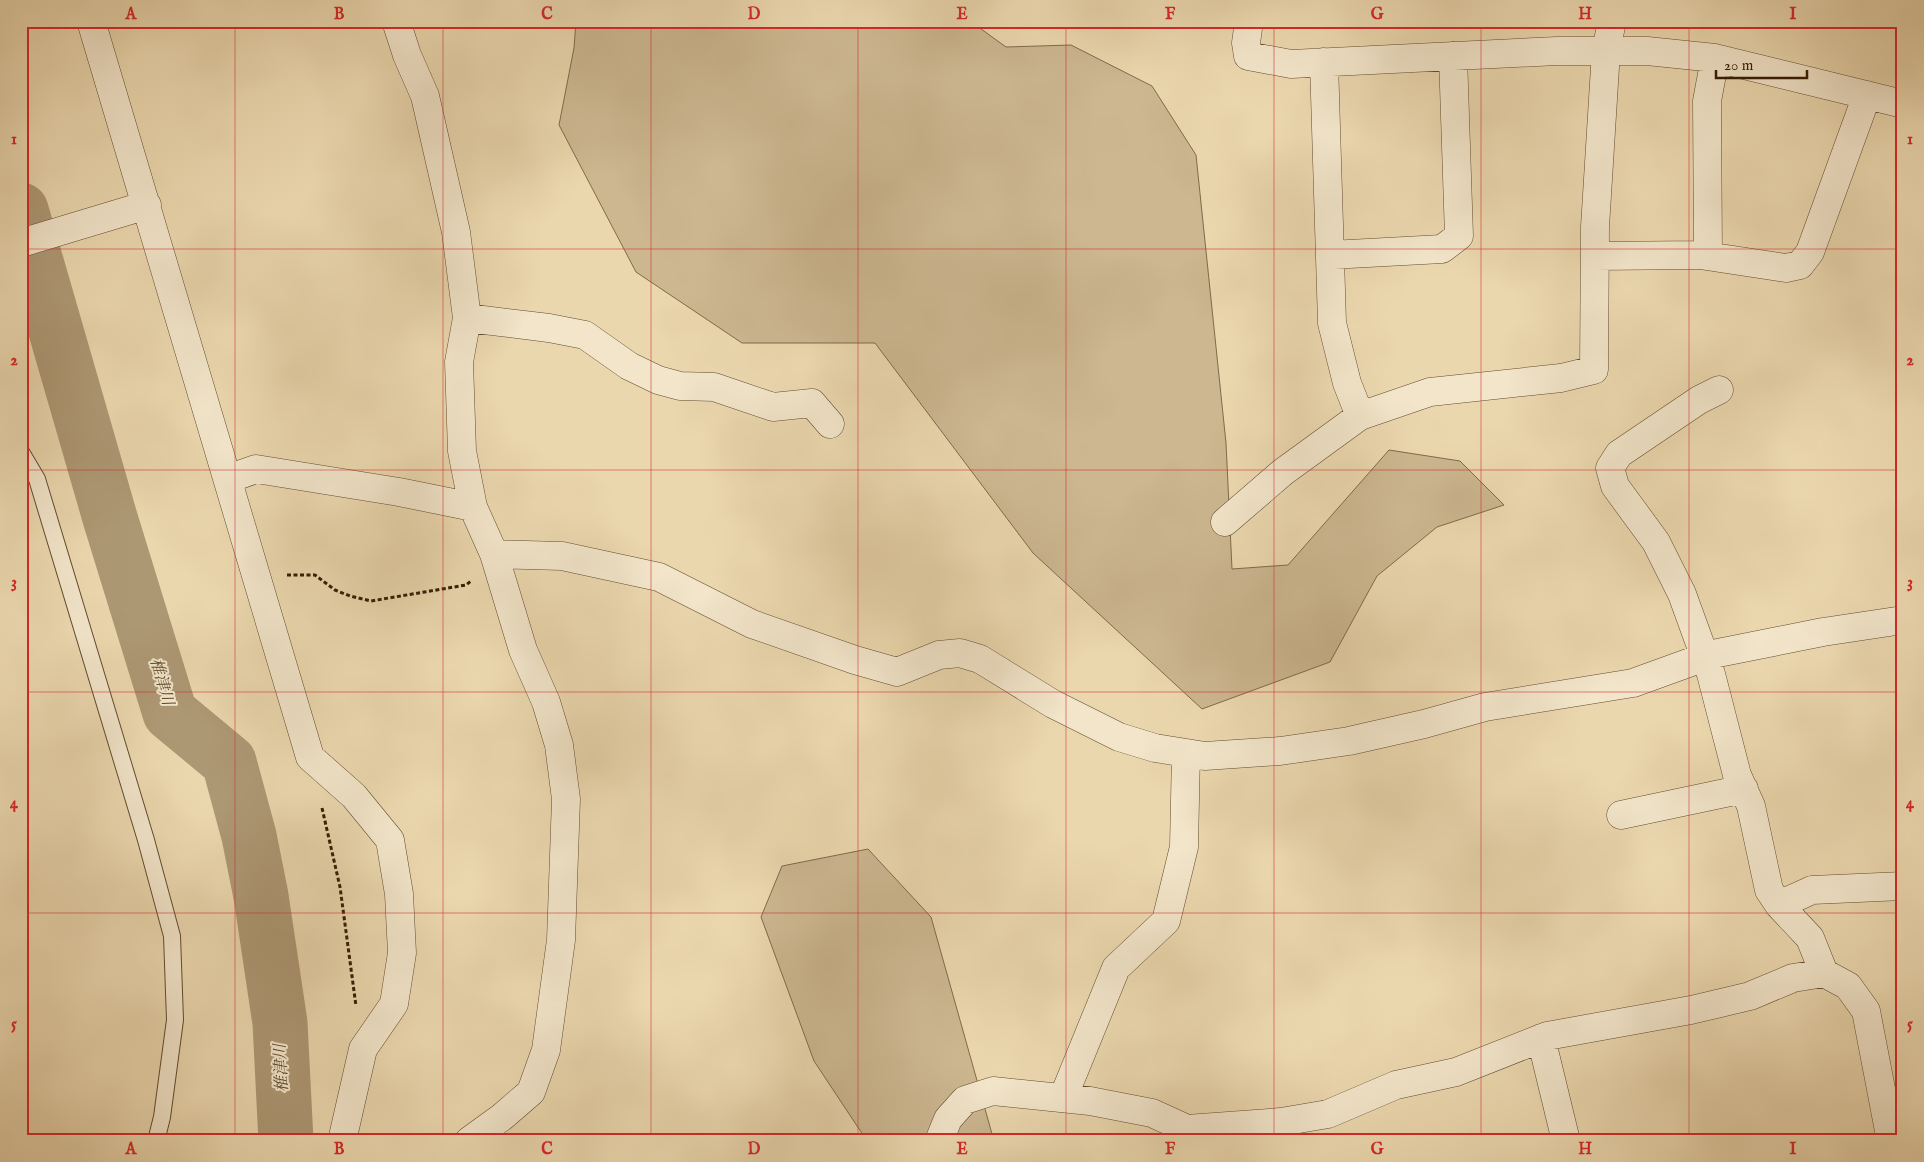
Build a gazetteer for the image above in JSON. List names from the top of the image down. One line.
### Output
{"water":["椎津川"],"scale_bar":"20 m","grid":{"columns":["A","B","C","D","E","F","G","H","I"],"rows":["1","2","3","4","5"]}}
